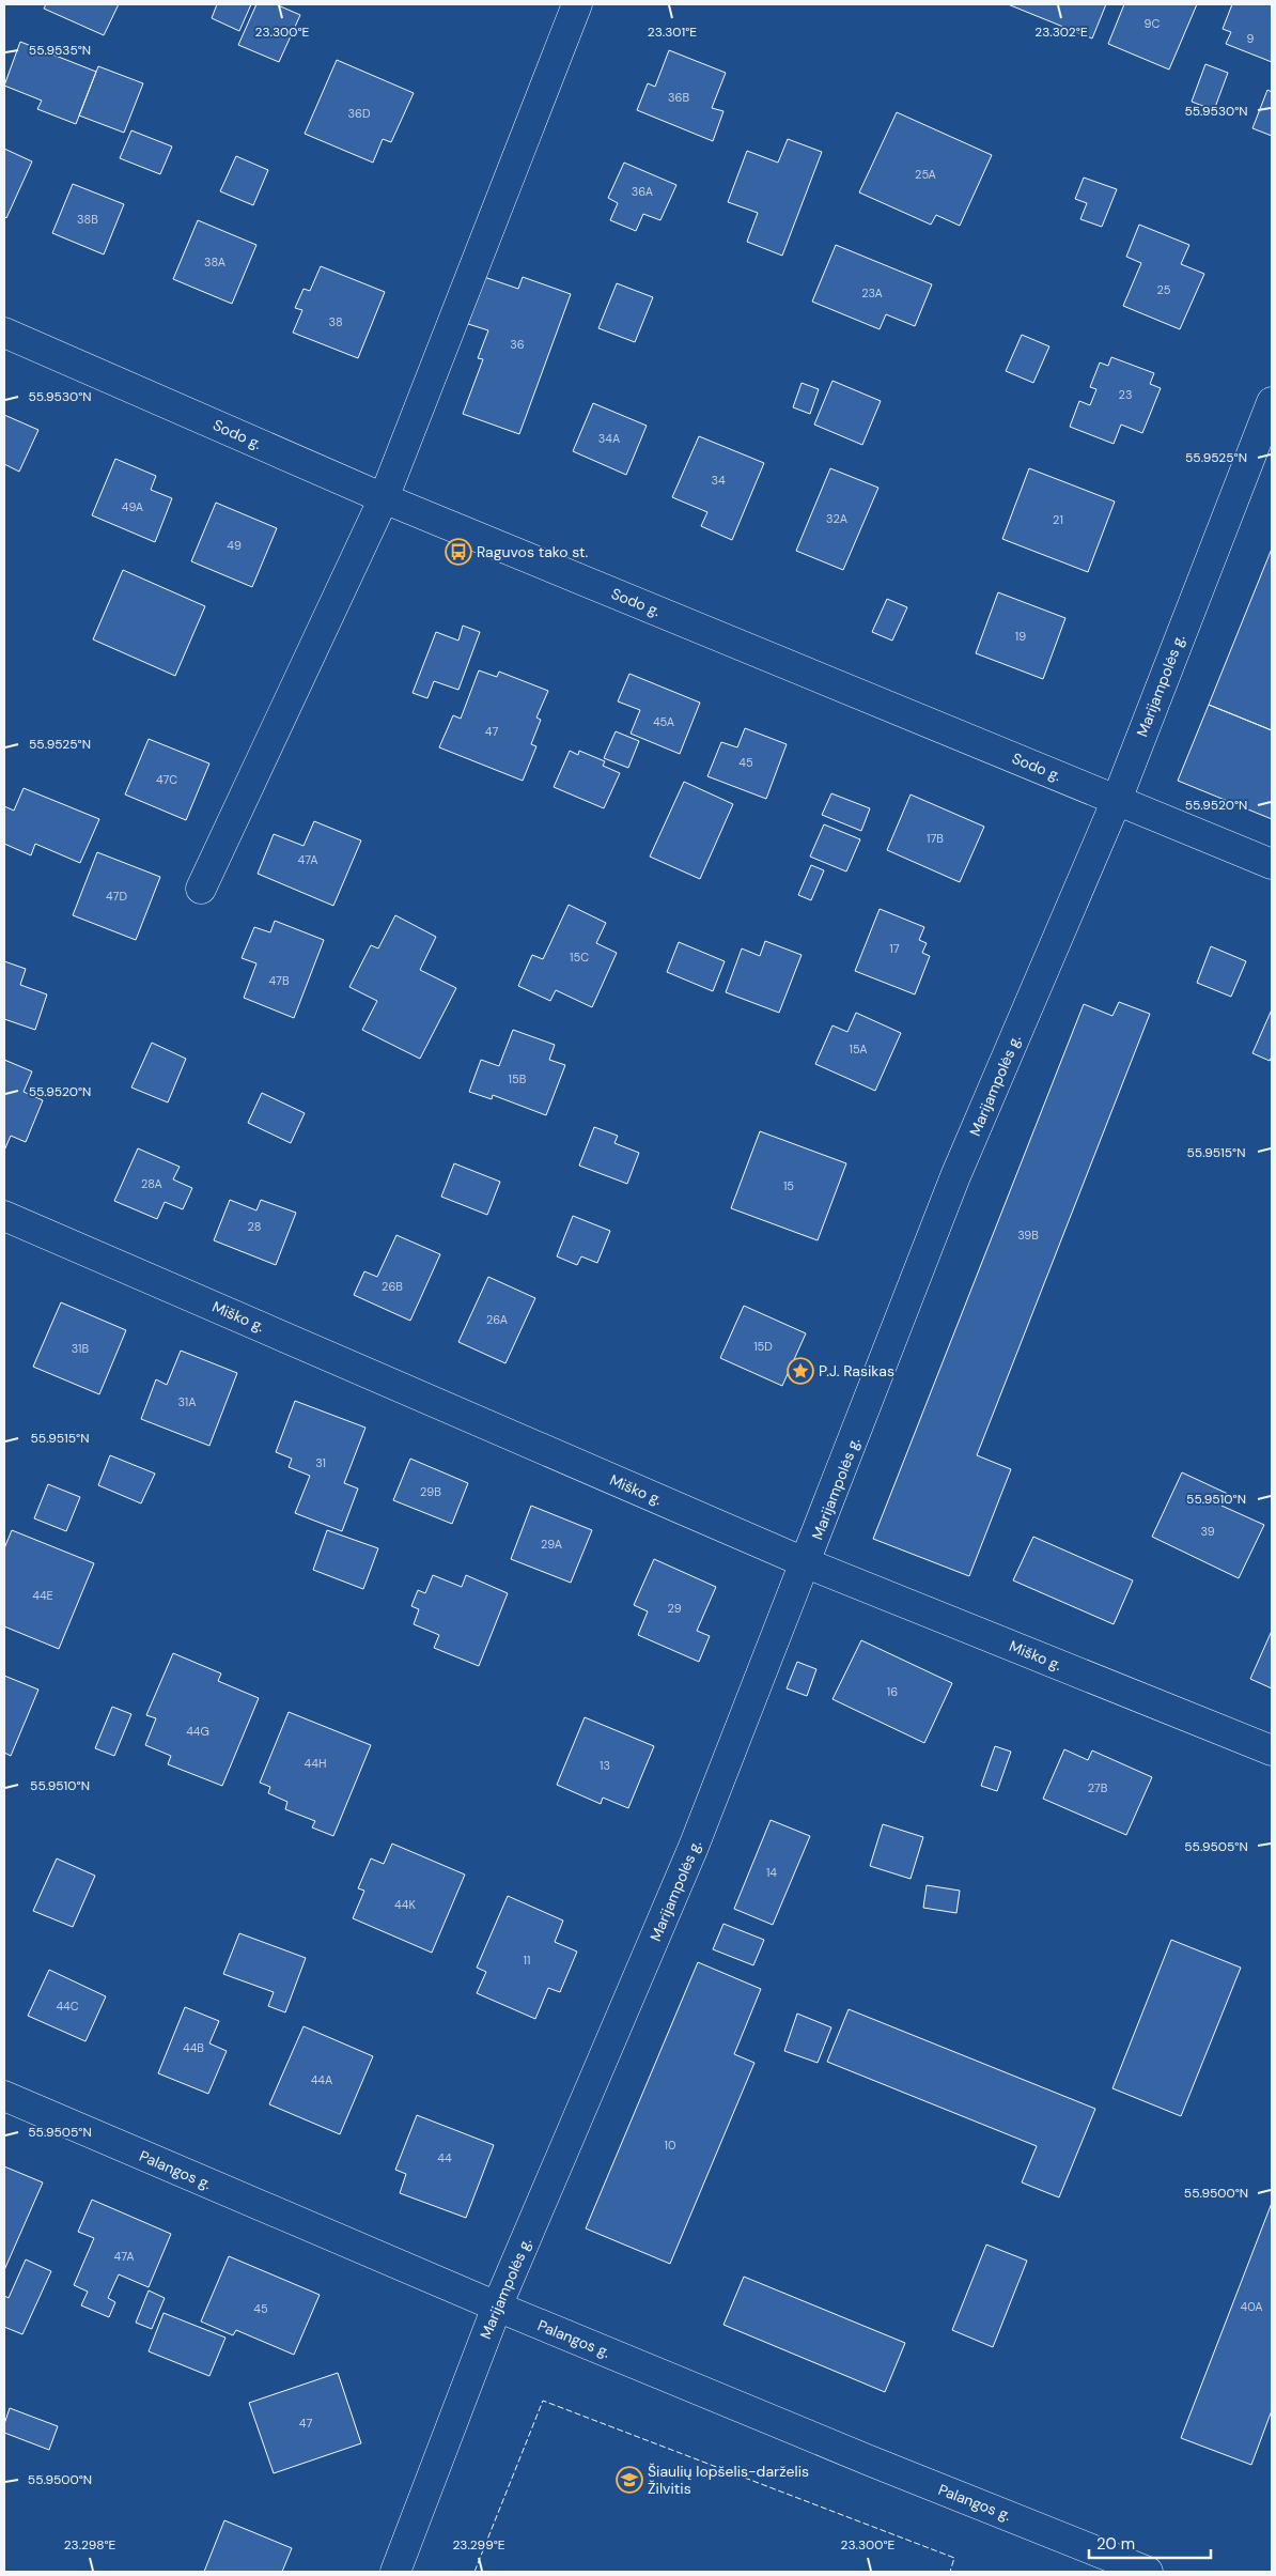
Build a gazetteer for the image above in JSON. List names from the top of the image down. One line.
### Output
{"streets":{"street":["Sodo g.","Marijampolės g.","Miško g.","Palangos g."]},"crossings":[["Sodo g.","Marijampolės g."],["Marijampolės g.","Miško g."],["Marijampolės g.","Palangos g."]],"places":{"bus stop":["Raguvos tako st."],"place":["P.J. Rasikas"],"school or university":["Šiaulių lopšelis-darželis Žilvitis"]},"house_numbers":["9C","9","36B","36D","25A","36A","38B","38A","25","23A","38","36","23","34A","34","49A","32A","21","49","19","45A","47","45","47C","17B","47A","47D","17","15C","47B","15A","15B","28A","15","28","39B","26B","26A","15D","31B","31A","31","29B","39","29A","44E","29","16","44G","44H","13","27B","14","44K","11","44C","44B","44A","10","44","47A","40A","45","47"],"scale_bar":"20 m","coordinates":["23.300°E","23.301°E","23.302°E","55.9535°N","55.9530°N","55.9525°N","55.9520°N","55.9515°N","55.9510°N","55.9505°N","55.9500°N","23.298°E","23.299°E"]}
